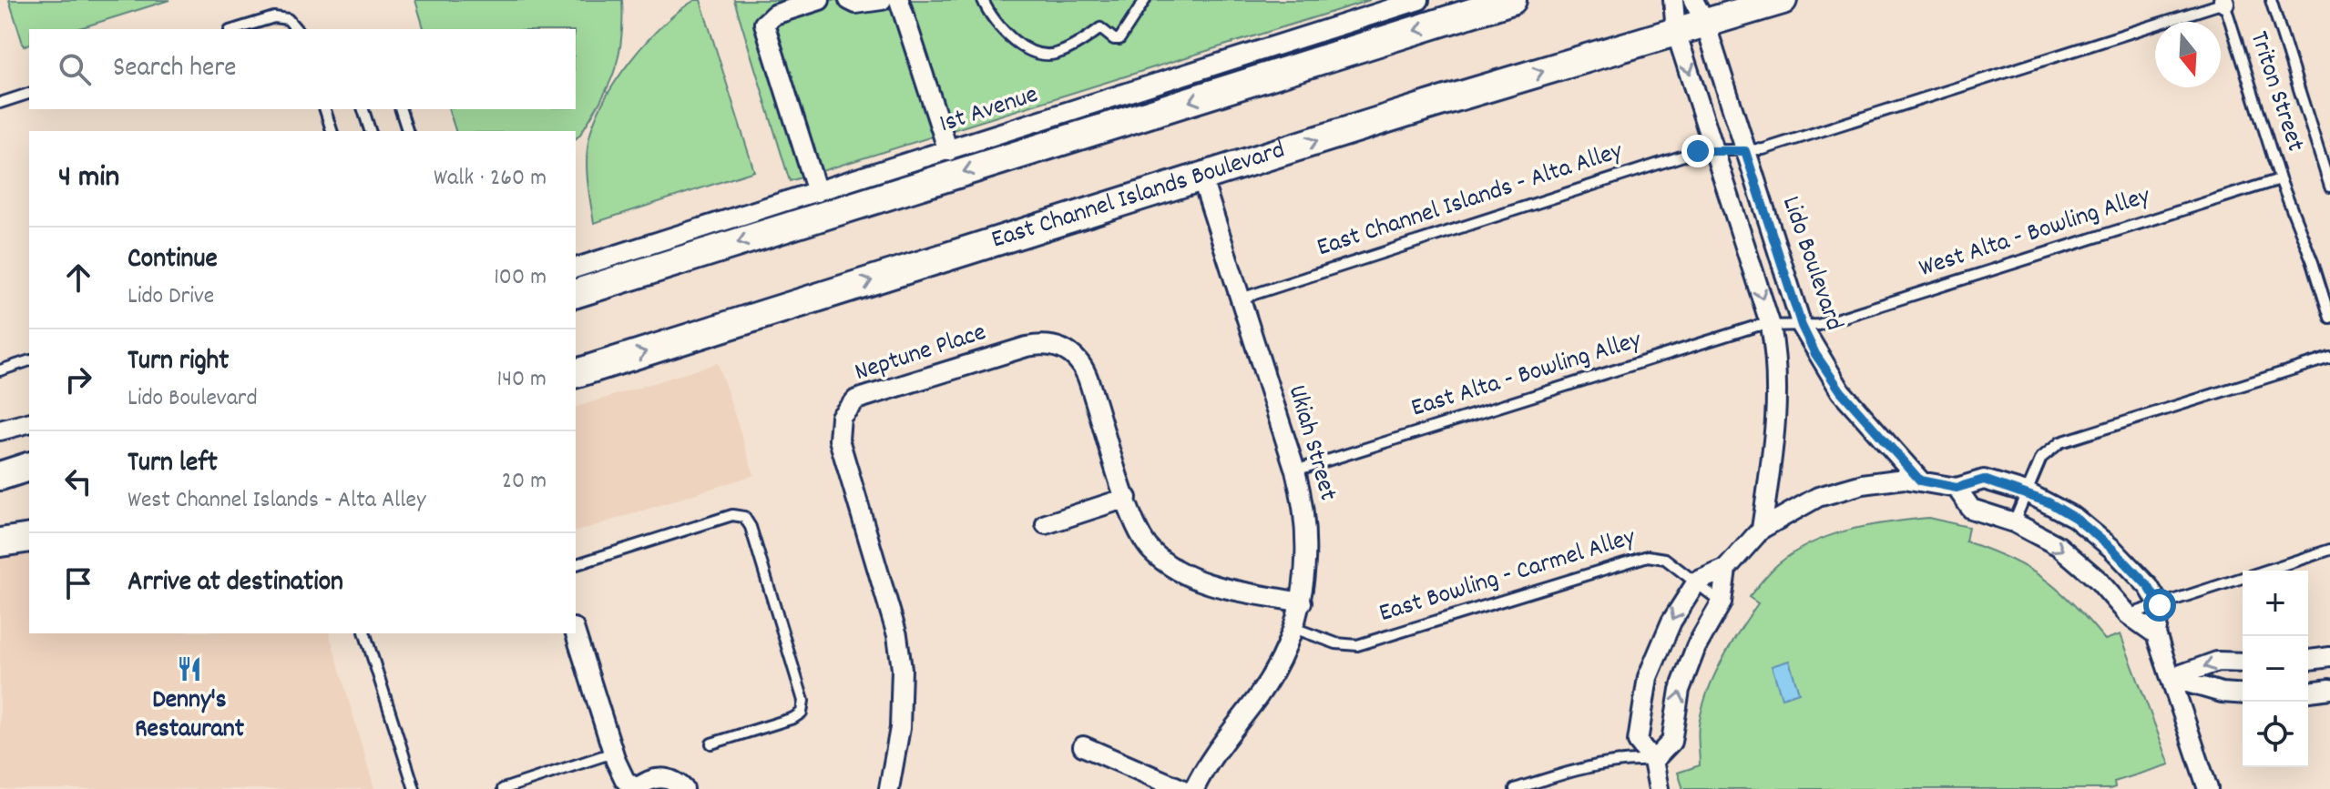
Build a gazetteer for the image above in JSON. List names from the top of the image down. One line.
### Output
{"streets":{"main road":["East Channel Islands Boulevard"],"street":["1st Avenue","Lido Boulevard","Neptune Place","Ukiah Street"],"lane":["Triton Street","East Channel Islands - Alta Alley","West Alta - Bowling Alley","East Alta - Bowling Alley","East Bowling - Carmel Alley"]},"crossings":[["Triton Street","East Channel Islands - Alta Alley"],["Triton Street","West Alta - Bowling Alley"],["East Channel Islands Boulevard","Lido Boulevard"],["East Channel Islands Boulevard","Ukiah Street"],["East Channel Islands - Alta Alley","Lido Boulevard"],["East Channel Islands - Alta Alley","Ukiah Street"],["West Alta - Bowling Alley","Lido Boulevard"],["West Alta - Bowling Alley","East Alta - Bowling Alley"],["Neptune Place","Ukiah Street"],["East Alta - Bowling Alley","Ukiah Street"],["Ukiah Street","East Bowling - Carmel Alley"]],"places":{"restaurant":["Denny's Restaurant"]},"north":"bottom","page":{"search":"Search here","heading":["4 min","Walk · 260 m"],"list":[["Continue","Lido Drive","100 m"],["Turn right","Lido Boulevard","140 m"],["Turn left","West Channel Islands - Alta Alley","20 m"],"Arrive at destination"],"map_buttons":["+","−"]}}
